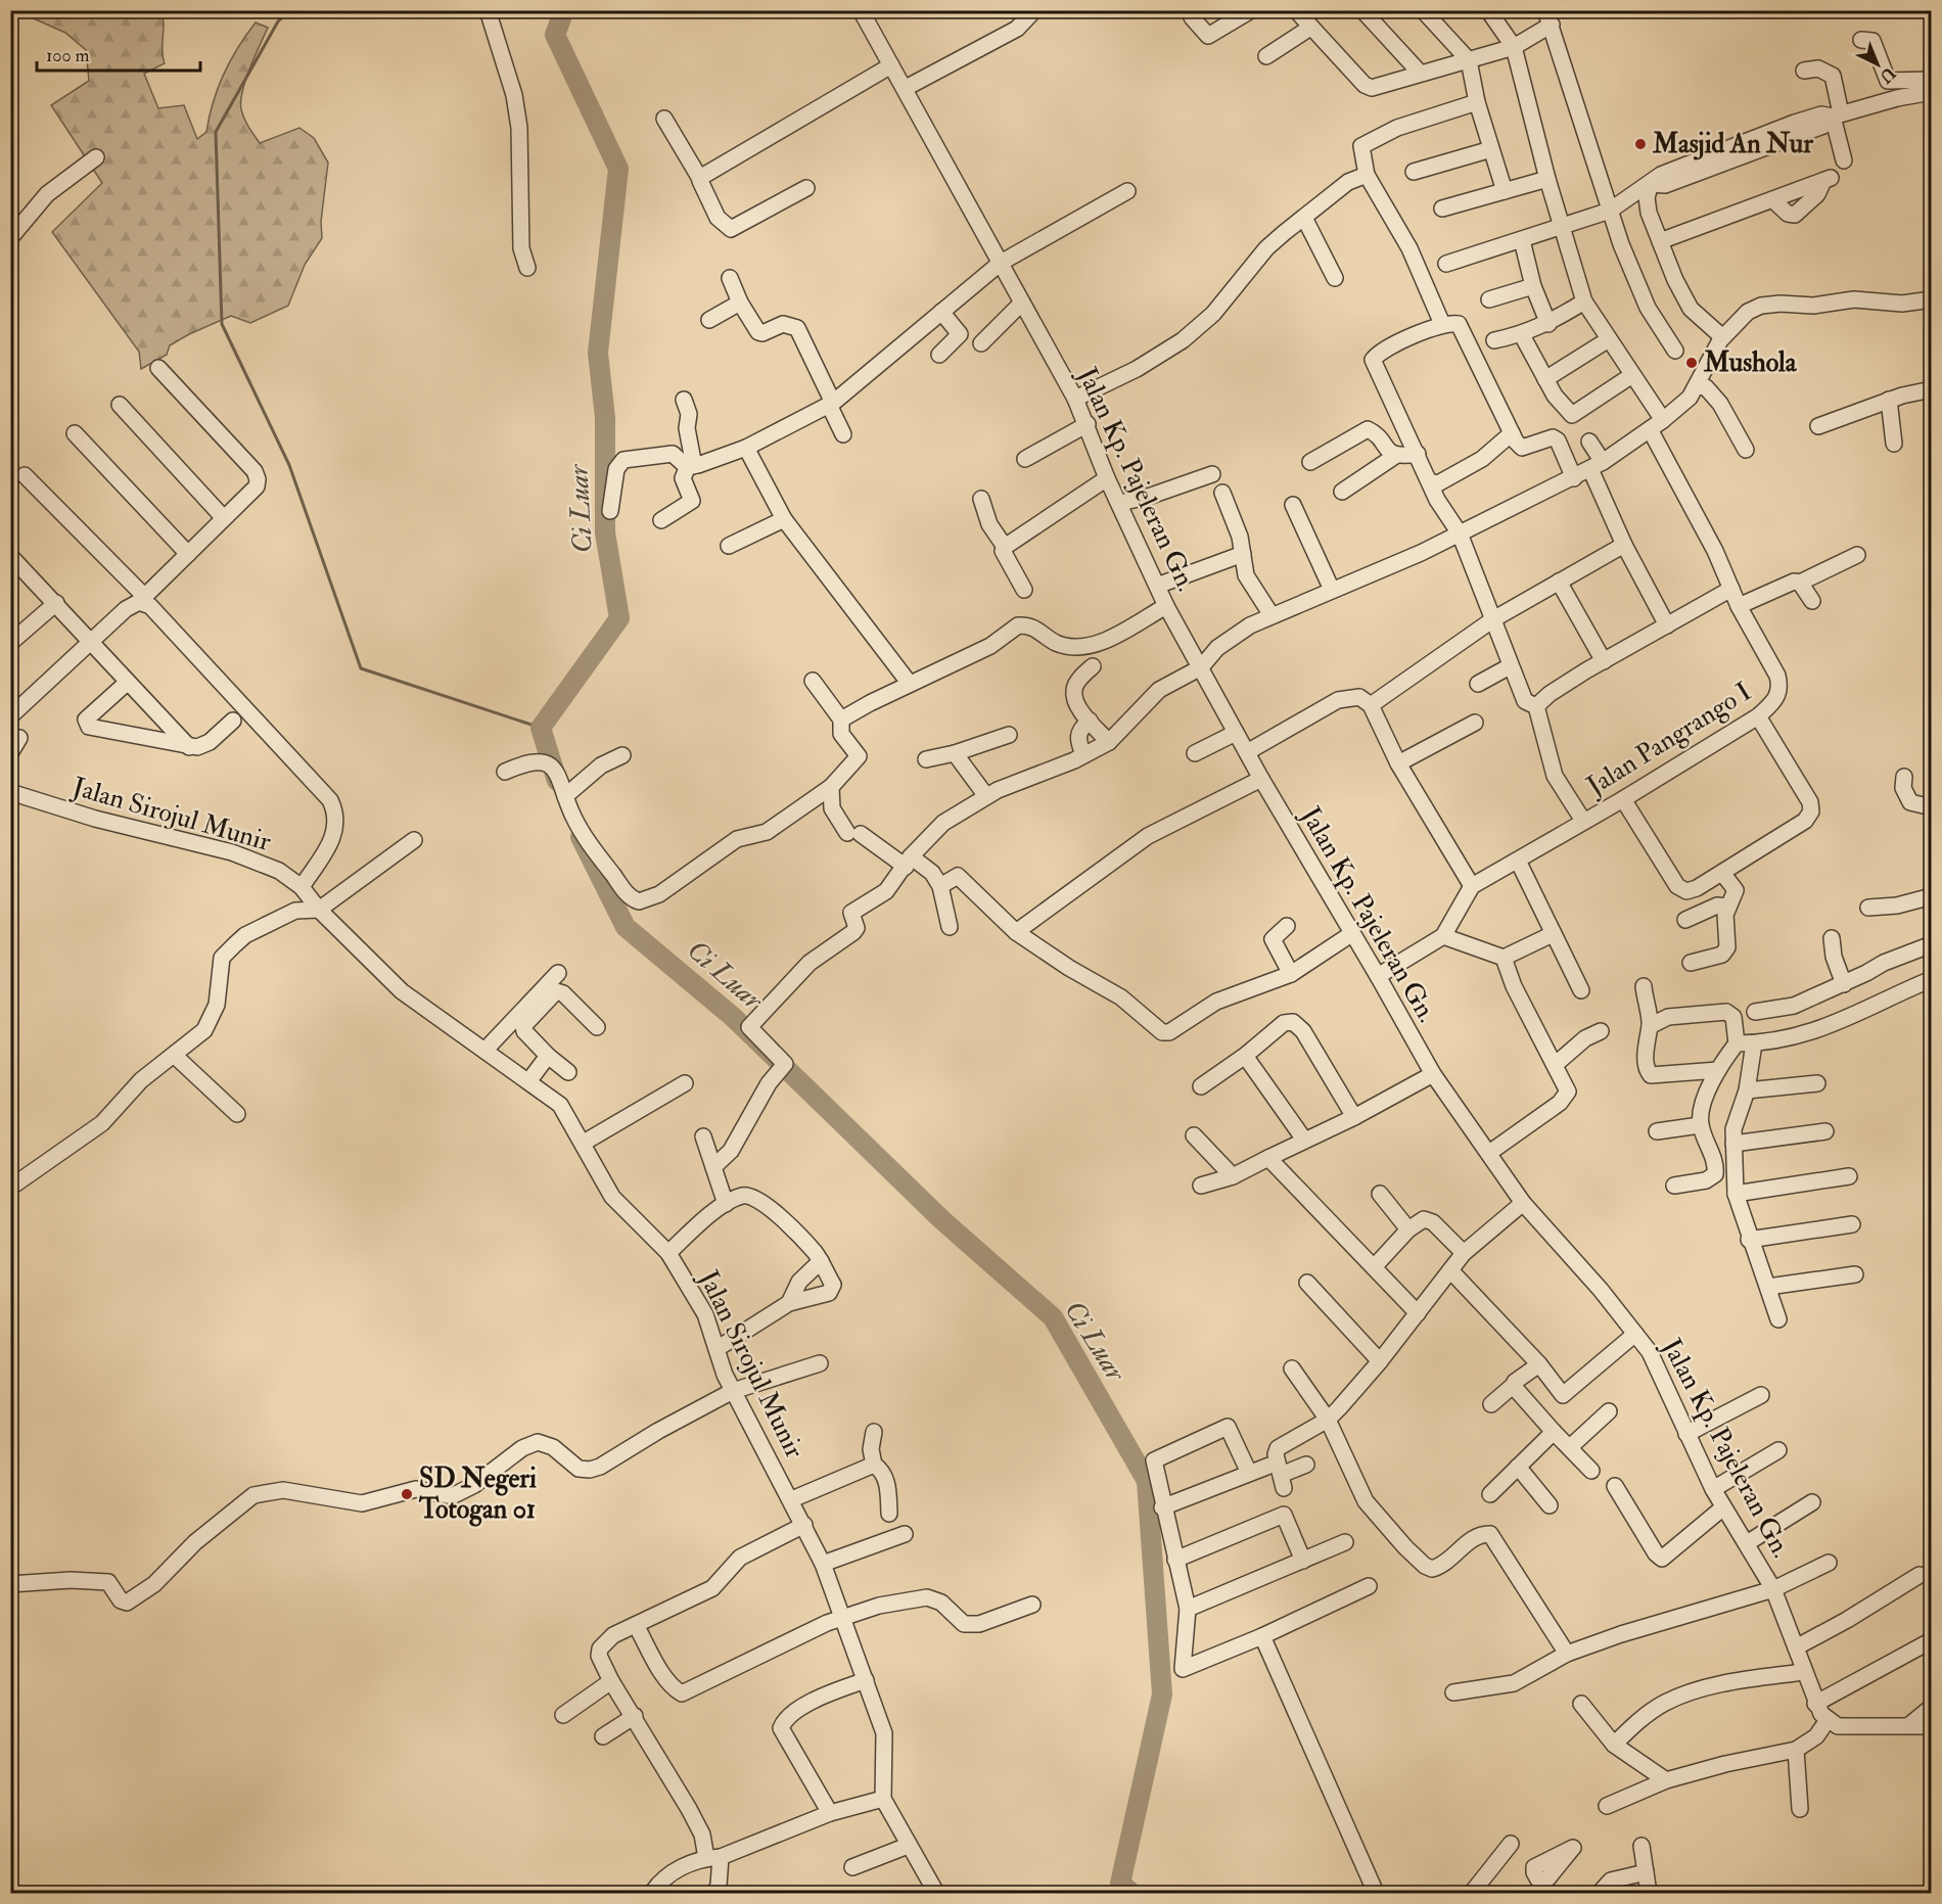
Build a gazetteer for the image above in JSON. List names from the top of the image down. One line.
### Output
{"streets":{"street":["Jalan Kp. Pajeleran Gn.","Jalan Pangrango I","Jalan Sirojul Munir"]},"water":["Ci Luar"],"places":["Masjid An Nur","Mushola","SD Negeri Totogan 01"],"scale_bar":"100 m","north":"bottom right"}
